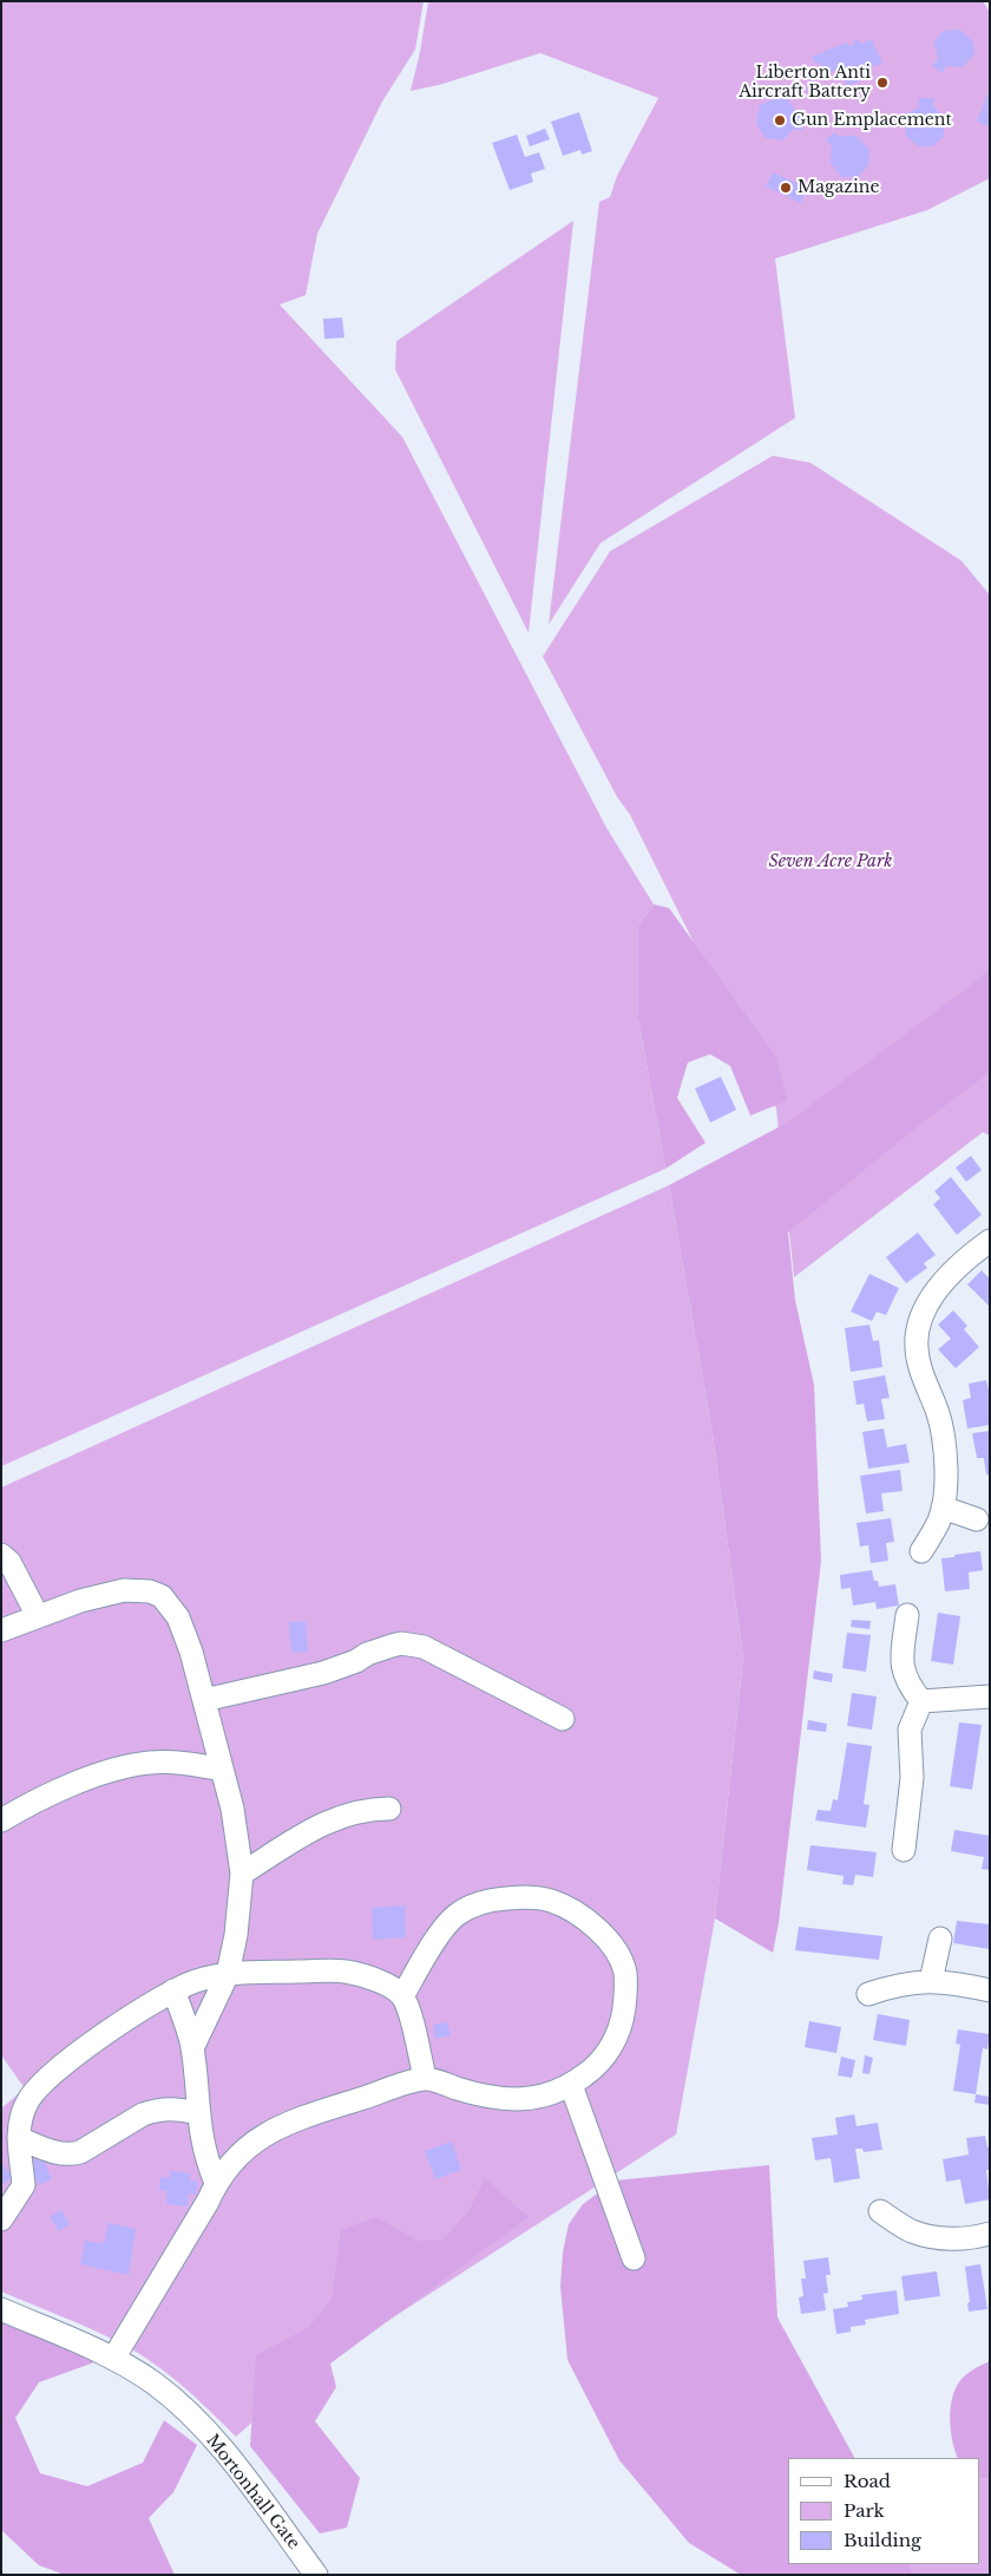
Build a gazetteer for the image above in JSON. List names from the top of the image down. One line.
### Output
{"streets":{"street":["Mortonhall Gate"]},"parks":["Seven Acre Park"],"places":["Liberton Anti Aircraft Battery","Gun Emplacement","Magazine"],"legend":["Road","Park","Building"]}
